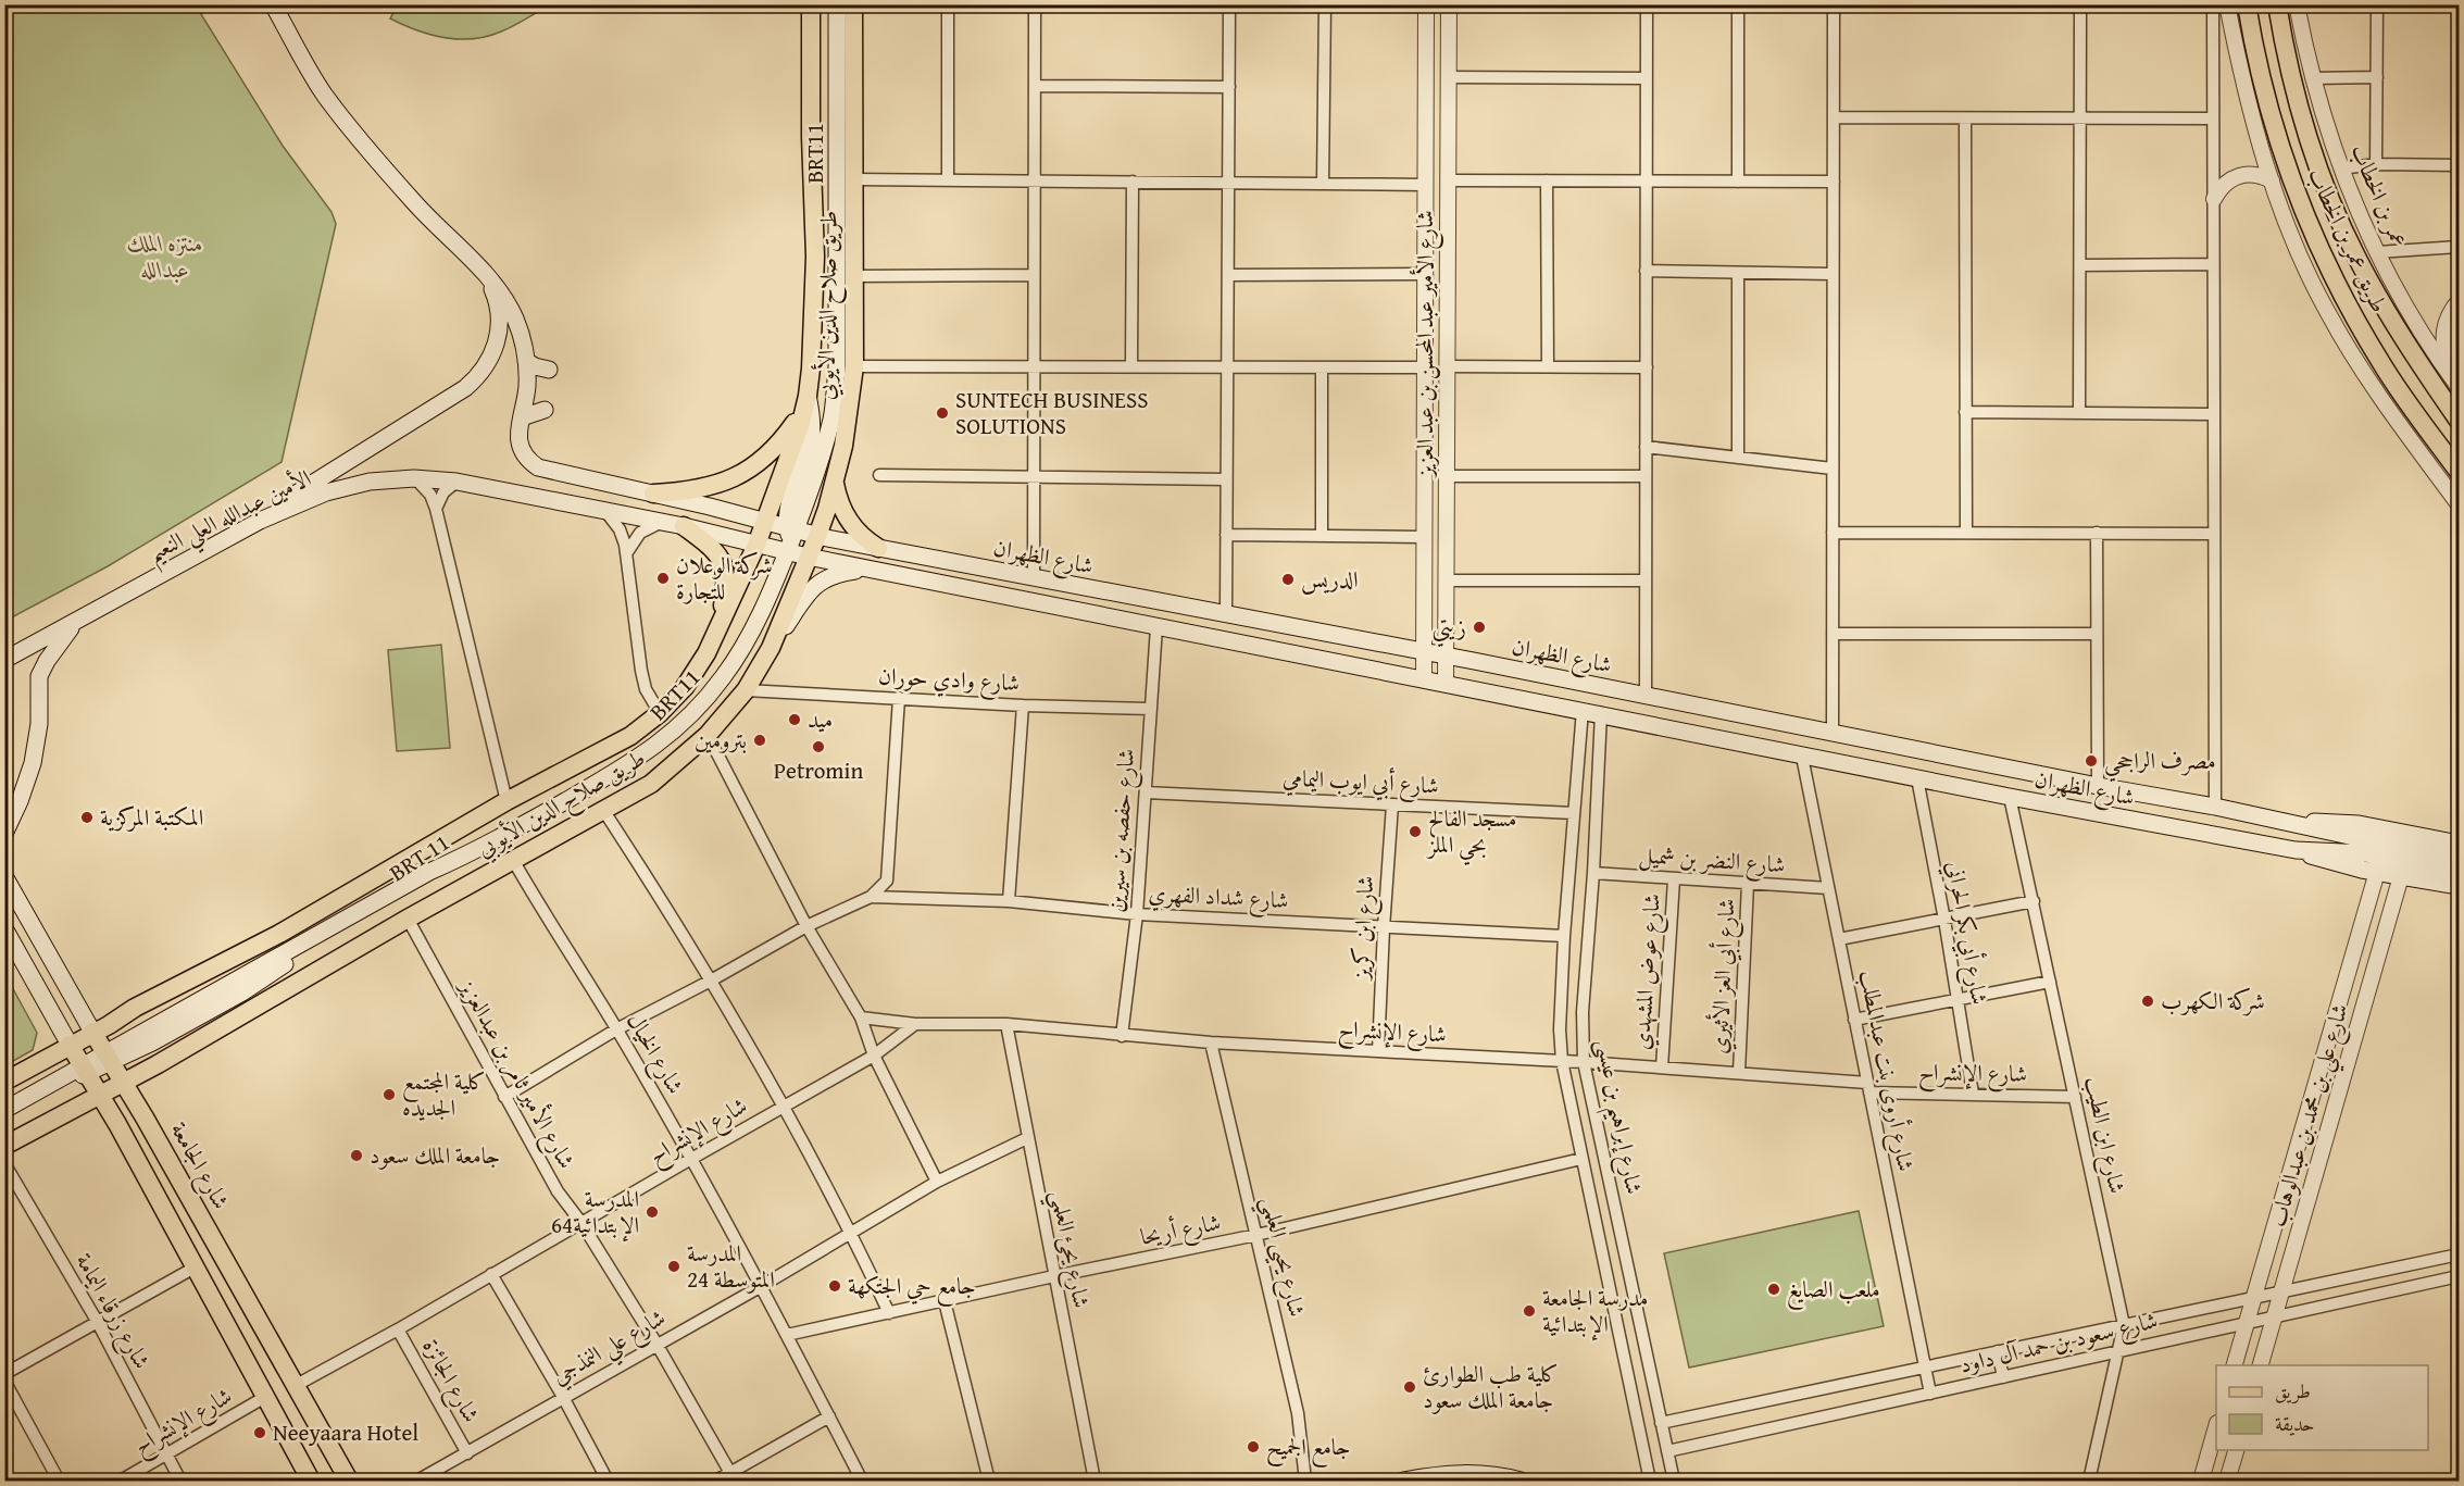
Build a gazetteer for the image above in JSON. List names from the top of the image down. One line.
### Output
{"streets":{"main road":["BRT11","طريق عمر بن الخطاب","طريق صلاح الدين الأيوبي","الأمين عبدالله العلي النعيم","شارع الظهران","BRT 11","شارع الجامعة"],"street":["عمر بن الخطاب","شارع الأمير عبد المحسن بن عبد العزيز","شارع وادي حوران","شارع أبي ايوب اليمامي","شارع حفصه بن سيرين","شارع النضر بن شميل","شارع شداد الفهري","شارع ابن كريز","شارع أبي بكر الحراني","شارع عوض المشهدي","شارع أبي العز الأثيري","شارع الإنشراح","شارع الخيال","شارع أروى بنت عبدالمطلب","شارع الأمير ثامر بن عبدالعزيز","شارع علي بن محمد بن عبدالوهاب","شارع إبراهيم بن عيسى","شارع ابن الطيب","شارع أريحا","شارع يحئ العلمي","شارع يحيى العلمي","شارع زرقاء اليمامة","شارع سعود بن حمد آل داود","شارع علي النمذجي","شارع الجائزة"]},"crossings":[["BRT11","الأمين عبدالله العلي النعيم"],["BRT11","شارع الظهران"],["BRT11","BRT 11"],["طريق صلاح الدين الأيوبي","الأمين عبدالله العلي النعيم"],["طريق صلاح الدين الأيوبي","شارع الظهران"],["طريق صلاح الدين الأيوبي","شارع وادي حوران"],["طريق صلاح الدين الأيوبي","شارع الخيال"],["طريق صلاح الدين الأيوبي","شارع الأمير ثامر بن عبدالعزيز"],["طريق صلاح الدين الأيوبي","شارع الجامعة"],["شارع الأمير عبد المحسن بن عبد العزيز","شارع الظهران"],["الأمين عبدالله العلي النعيم","شارع الظهران"],["شارع الظهران","شارع حفصه بن سيرين"],["شارع الظهران","شارع أبي بكر الحراني"],["شارع الظهران","شارع أروى بنت عبدالمطلب"],["شارع الظهران","شارع إبراهيم بن عيسى"],["شارع الظهران","شارع ابن الطيب"],["شارع وادي حوران","شارع حفصه بن سيرين"],["شارع وادي حوران","شارع شداد الفهري"],["شارع أبي ايوب اليمامي","شارع حفصه بن سيرين"],["شارع أبي ايوب اليمامي","شارع ابن كريز"],["شارع حفصه بن سيرين","شارع شداد الفهري"],["شارع حفصه بن سيرين","شارع الإنشراح"],["BRT 11","شارع الجامعة"],["شارع النضر بن شميل","شارع عوض المشهدي"],["شارع النضر بن شميل","شارع أبي العز الأثيري"],["شارع النضر بن شميل","شارع أروى بنت عبدالمطلب"],["شارع النضر بن شميل","شارع إبراهيم بن عيسى"],["شارع شداد الفهري","شارع ابن كريز"],["شارع شداد الفهري","شارع الخيال"],["شارع شداد الفهري","شارع الأمير ثامر بن عبدالعزيز"],["شارع ابن كريز","شارع الإنشراح"],["شارع أبي بكر الحراني","شارع الإنشراح"],["شارع عوض المشهدي","شارع الإنشراح"],["شارع أبي العز الأثيري","شارع الإنشراح"],["شارع الإنشراح","شارع الخيال"],["شارع الإنشراح","شارع أروى بنت عبدالمطلب"],["شارع الإنشراح","شارع الأمير ثامر بن عبدالعزيز"],["شارع الإنشراح","شارع إبراهيم بن عيسى"],["شارع الإنشراح","شارع ابن الطيب"],["شارع الإنشراح","شارع الجامعة"],["شارع الإنشراح","شارع يحئ العلمي"],["شارع الإنشراح","شارع يحيى العلمي"],["شارع الإنشراح","شارع زرقاء اليمامة"],["شارع الإنشراح","شارع الجائزة"],["شارع الخيال","شارع أريحا"],["شارع الخيال","شارع علي النمذجي"],["شارع أروى بنت عبدالمطلب","شارع سعود بن حمد آل داود"],["شارع الأمير ثامر بن عبدالعزيز","شارع علي النمذجي"],["شارع علي بن محمد بن عبدالوهاب","شارع سعود بن حمد آل داود"],["شارع إبراهيم بن عيسى","شارع سعود بن حمد آل داود"],["شارع ابن الطيب","شارع سعود بن حمد آل داود"],["شارع أريحا","شارع يحئ العلمي"],["شارع أريحا","شارع يحيى العلمي"],["شارع يحئ العلمي","شارع علي النمذجي"],["شارع علي النمذجي","شارع الجائزة"]],"parks":["منتزه الملك عبدالله"],"places":["SUNTECH BUSINESS SOLUTIONS","شركة الوعلان للتجارة","الدريس","زيتي","ميد","بترومين","Petromin","مصرف الراجحي","المكتبة المركزية","مسجد الفالح بحي الملز","شركة الكهرب","كلية المجتمع الجديده","جامعة الملك سعود","المدرسة الإبتدائية64","المدرسة المتوسطة 24","جامع حي الجتكهة","ملعب الصايغ","مدرسة الجامعة الإبتدائية","كلية طب الطوارئ جامعة الملك سعود","Neeyaara Hotel","جامع الجميح"],"legend":["طريق","حديقة"]}
